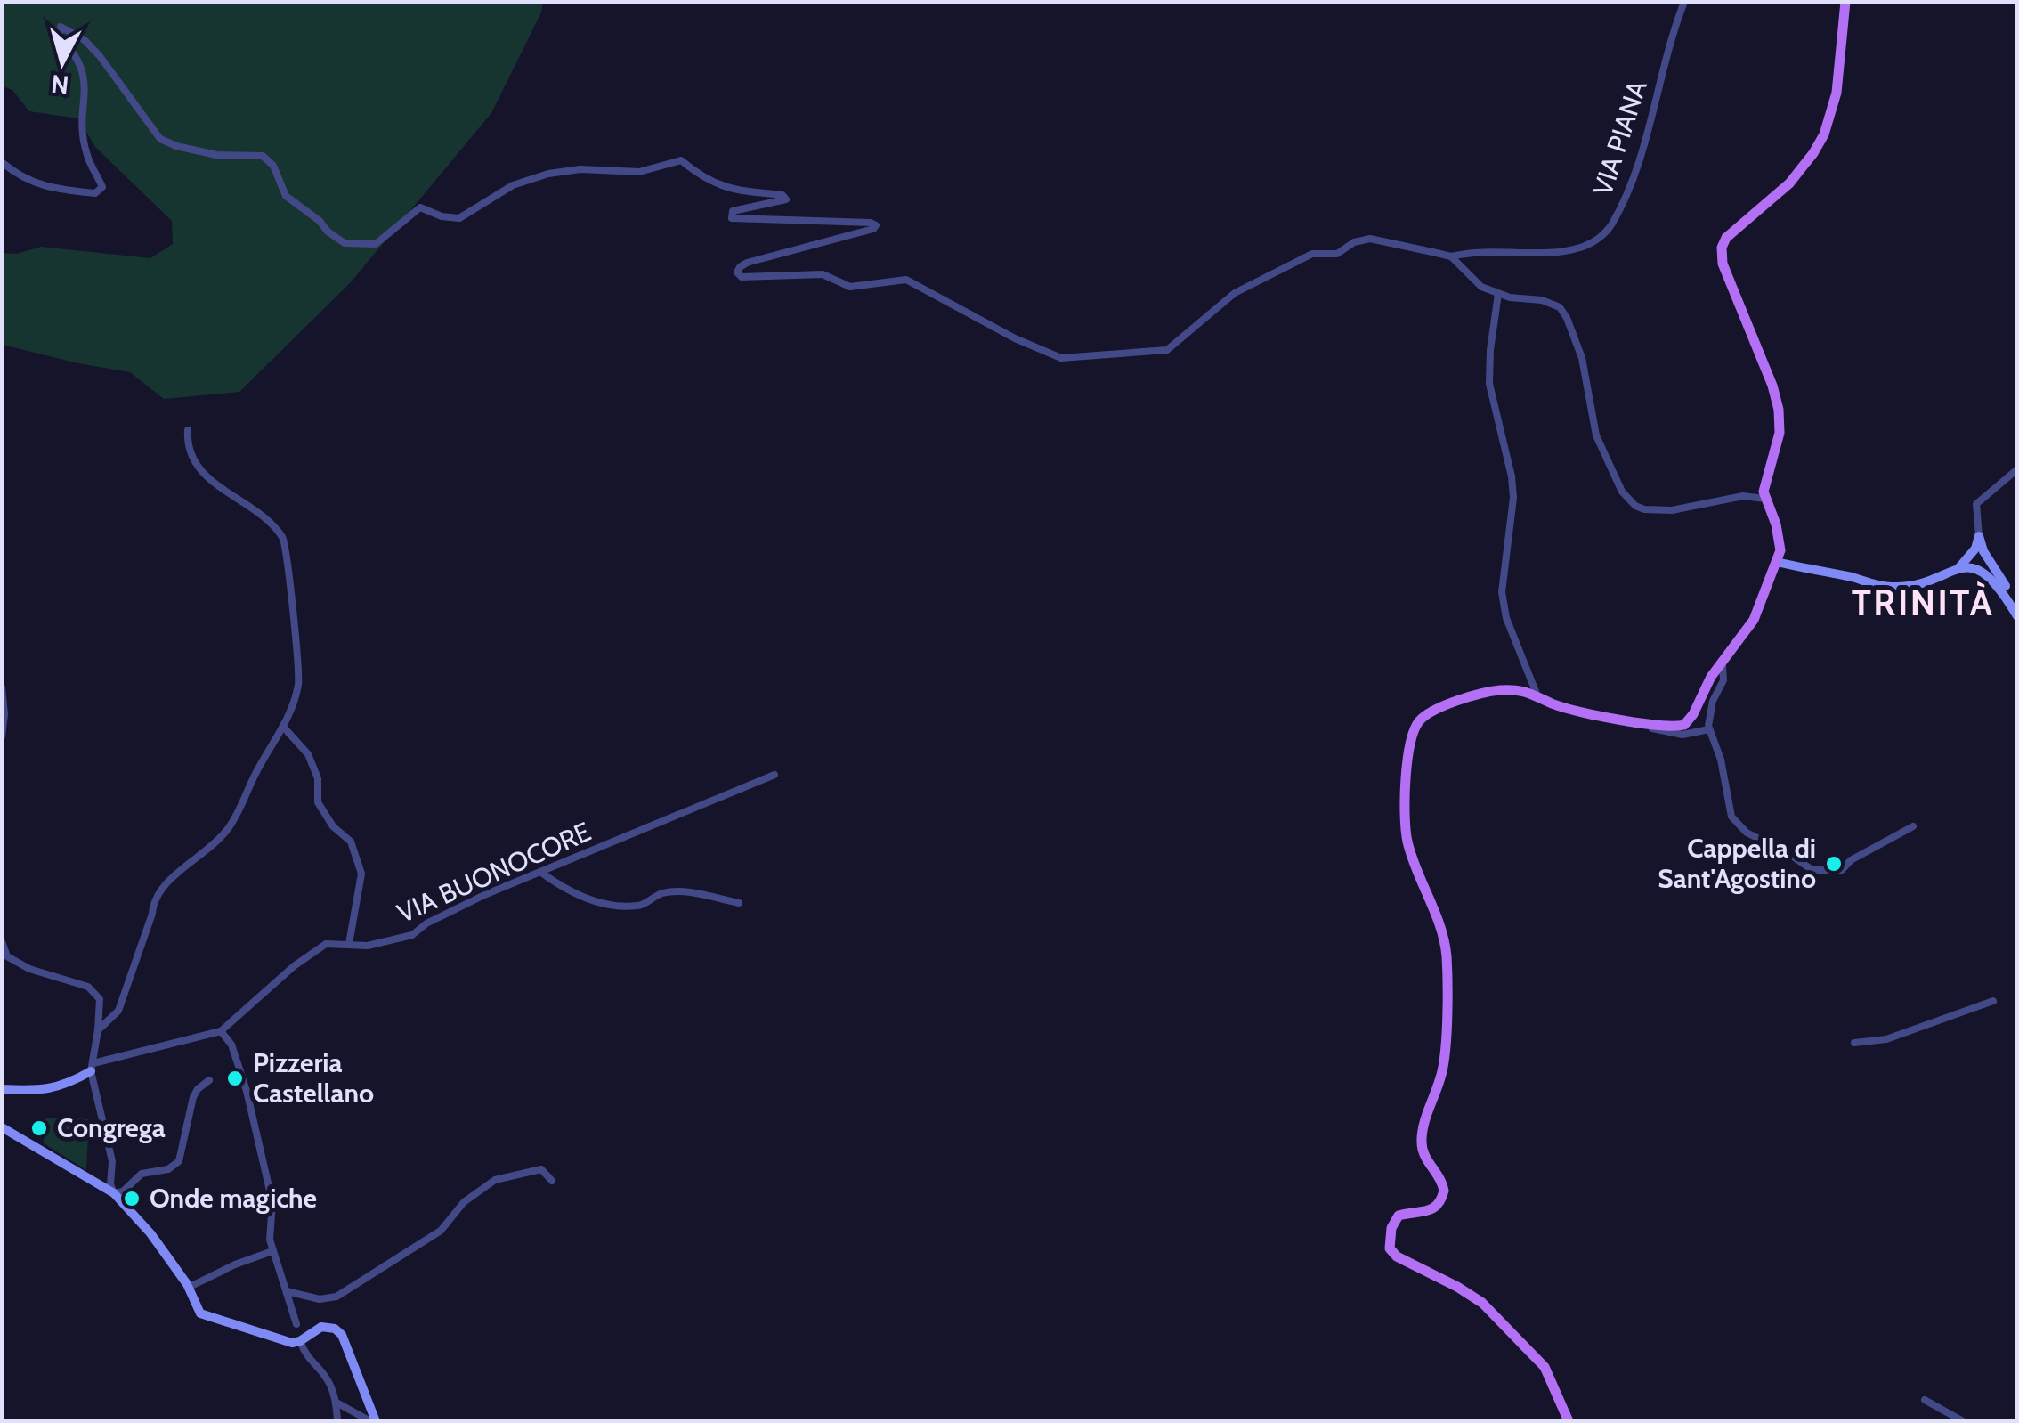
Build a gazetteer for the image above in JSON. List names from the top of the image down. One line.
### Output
{"streets":{"street":["VIA PIANA","VIA BUONOCORE"]},"districts":["TRINITÀ"],"places":["Cappella di Sant'Agostino","Pizzeria Castellano","Congrega","Onde magiche"],"north":"bottom"}
